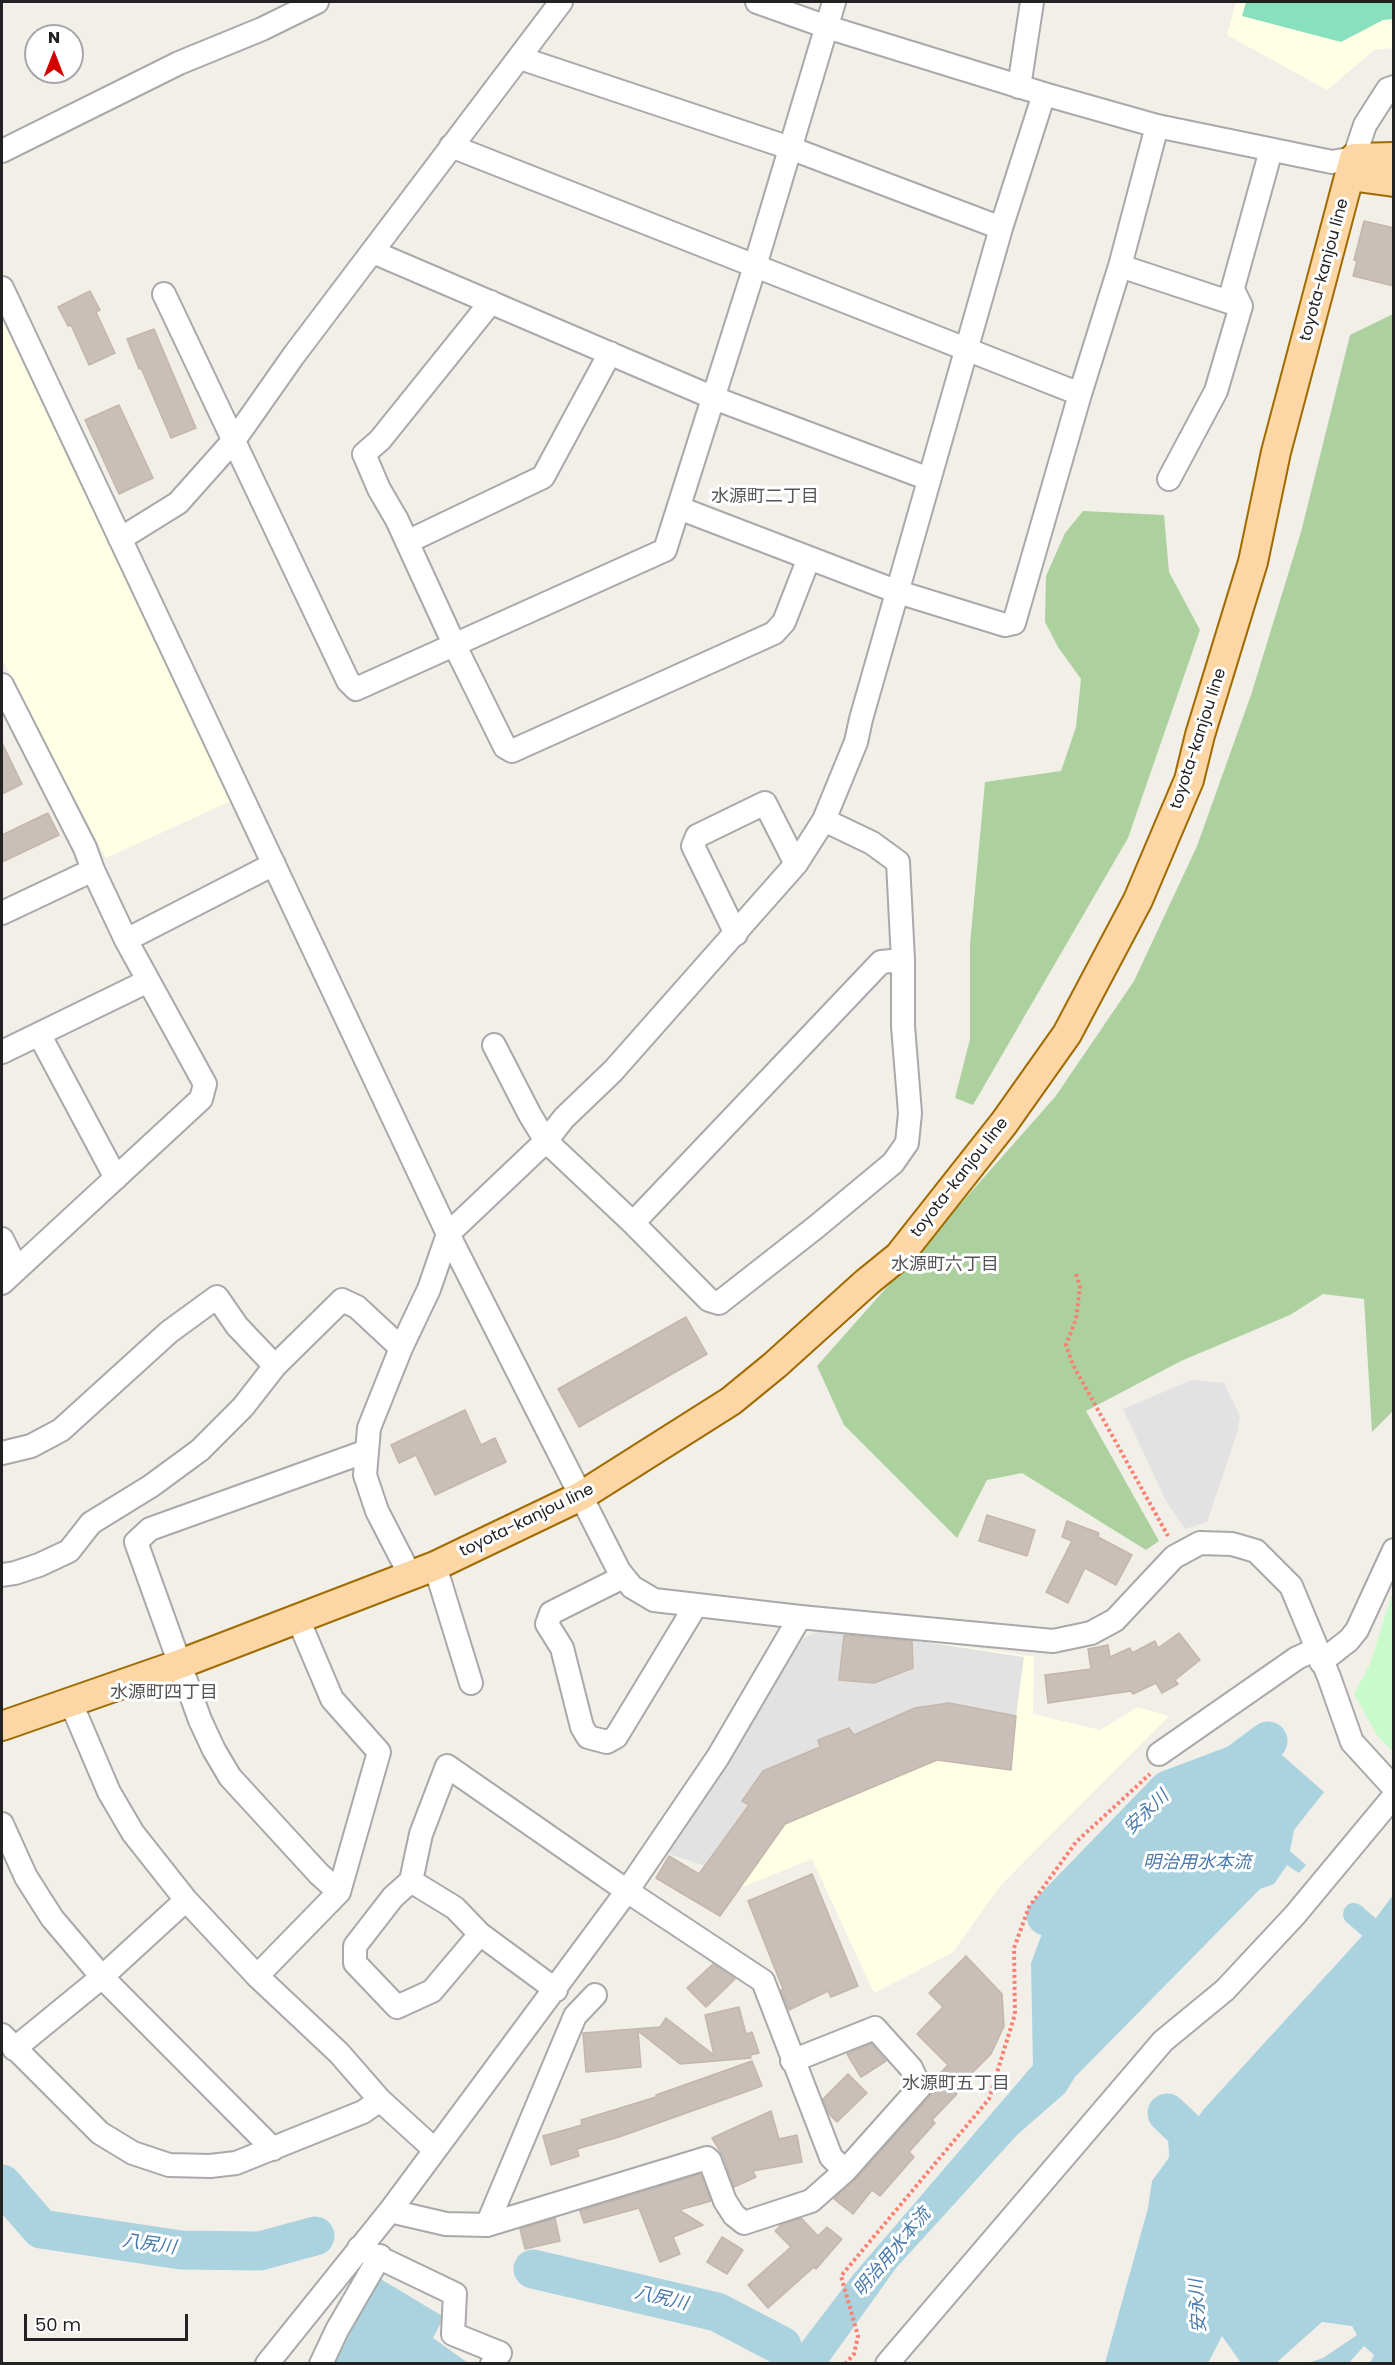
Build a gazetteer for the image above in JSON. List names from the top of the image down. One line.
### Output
{"streets":{"main road":["toyota-kanjou line"]},"districts":["水源町二丁目","水源町六丁目","水源町四丁目","水源町五丁目"],"water":["安永川","明治用水本流","八尻川"],"scale_bar":"50 m","north":"top"}
